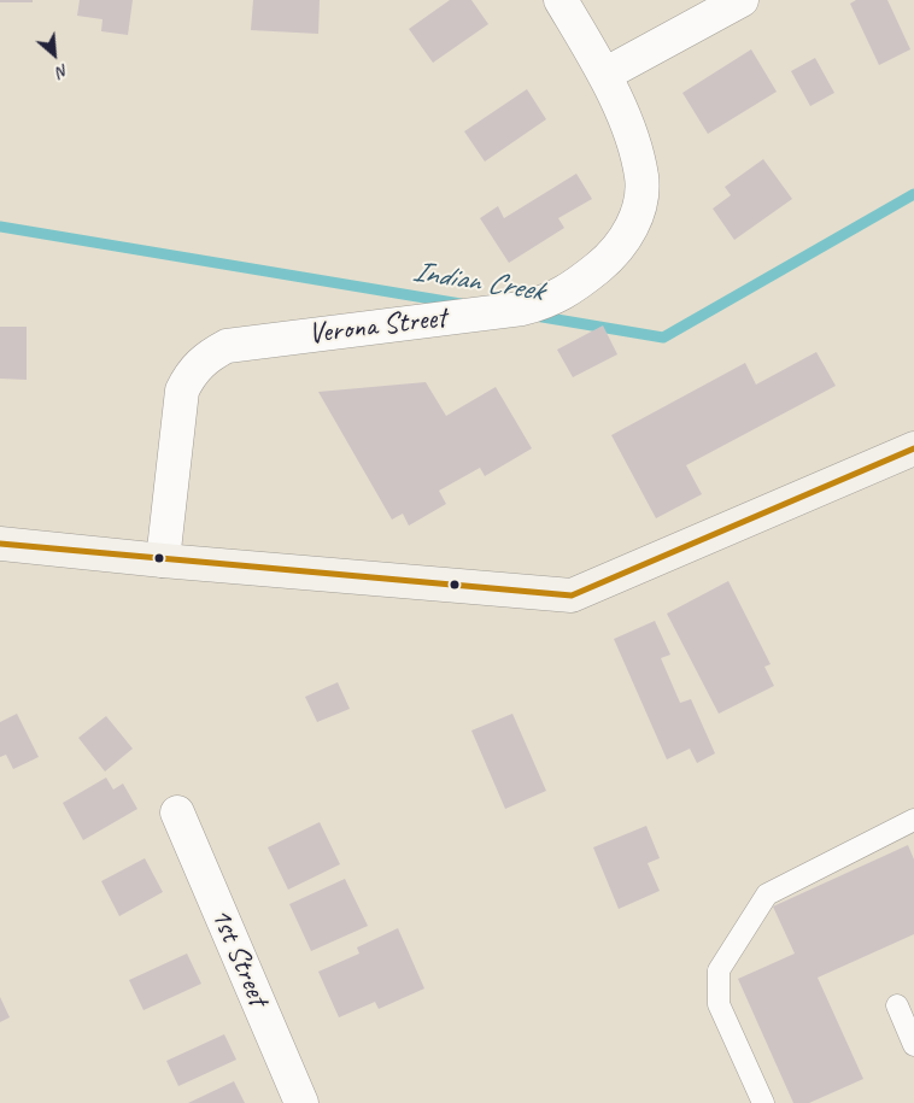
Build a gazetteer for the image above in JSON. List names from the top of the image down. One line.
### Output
{"streets":{"street":["Verona Street","1st Street"]},"water":["Indian Creek"],"north":"bottom right"}
